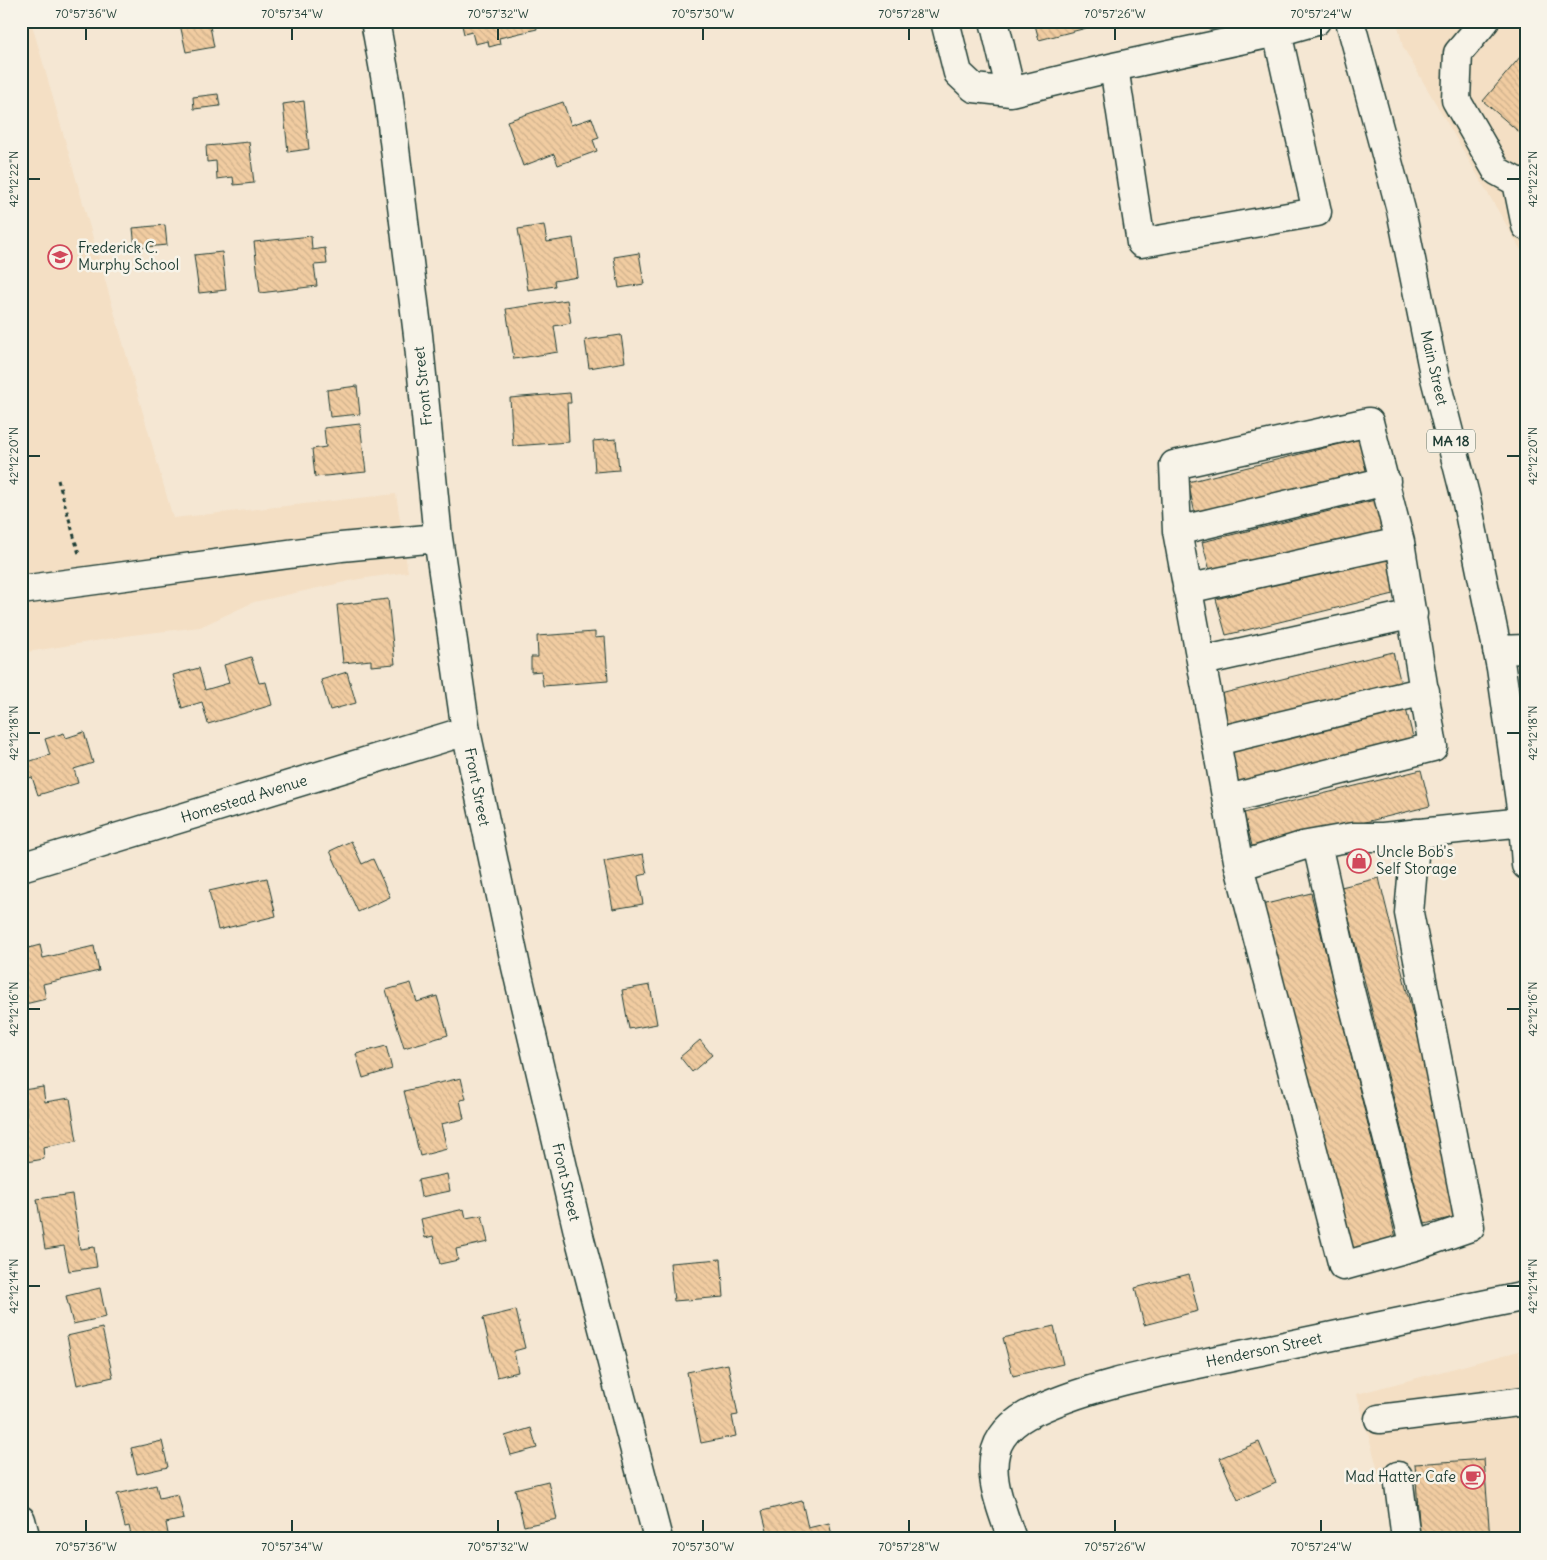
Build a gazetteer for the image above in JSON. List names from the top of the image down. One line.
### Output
{"streets":{"street":["Main Street","Front Street","MA 18","Homestead Avenue","Henderson Street"]},"crossings":[["Front Street","Homestead Avenue"]],"places":{"school or university":["Frederick C. Murphy School"],"shop":["Uncle Bob's Self Storage"],"cafe":["Mad Hatter Cafe"]},"coordinates":["70°57'36\"W","70°57'34\"W","70°57'32\"W","70°57'30\"W","70°57'28\"W","70°57'26\"W","70°57'24\"W","42°12'22\"N","42°12'20\"N","42°12'18\"N","42°12'16\"N","42°12'14\"N"]}
